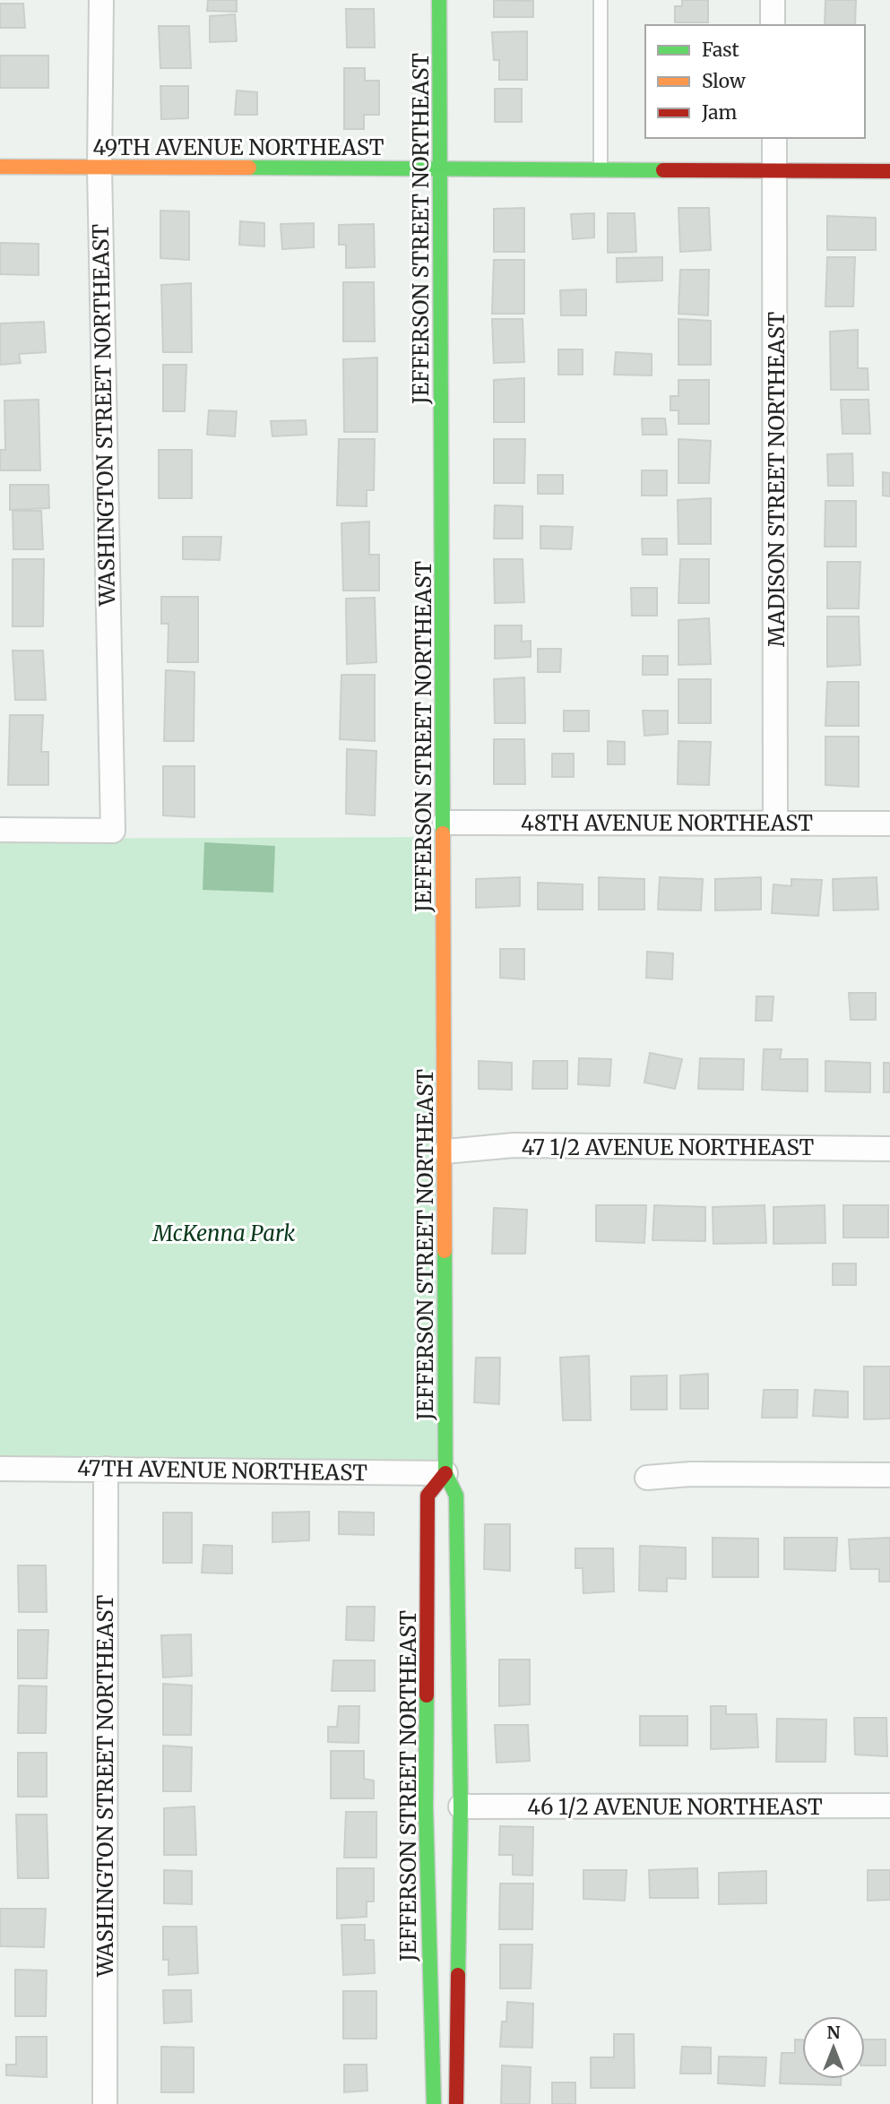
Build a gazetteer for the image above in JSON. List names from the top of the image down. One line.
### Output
{"streets":{"street":["49TH AVENUE NORTHEAST","JEFFERSON STREET NORTHEAST","WASHINGTON STREET NORTHEAST","MADISON STREET NORTHEAST","48TH AVENUE NORTHEAST","47 1/2 AVENUE NORTHEAST","47TH AVENUE NORTHEAST","46 1/2 AVENUE NORTHEAST"]},"crossings":[["49TH AVENUE NORTHEAST","JEFFERSON STREET NORTHEAST"],["49TH AVENUE NORTHEAST","WASHINGTON STREET NORTHEAST"],["49TH AVENUE NORTHEAST","MADISON STREET NORTHEAST"],["JEFFERSON STREET NORTHEAST","48TH AVENUE NORTHEAST"],["JEFFERSON STREET NORTHEAST","47 1/2 AVENUE NORTHEAST"],["JEFFERSON STREET NORTHEAST","47TH AVENUE NORTHEAST"],["JEFFERSON STREET NORTHEAST","46 1/2 AVENUE NORTHEAST"],["WASHINGTON STREET NORTHEAST","47TH AVENUE NORTHEAST"],["MADISON STREET NORTHEAST","48TH AVENUE NORTHEAST"]],"parks":["McKenna Park"],"legend":["Fast","Slow","Jam"],"north":"top"}
